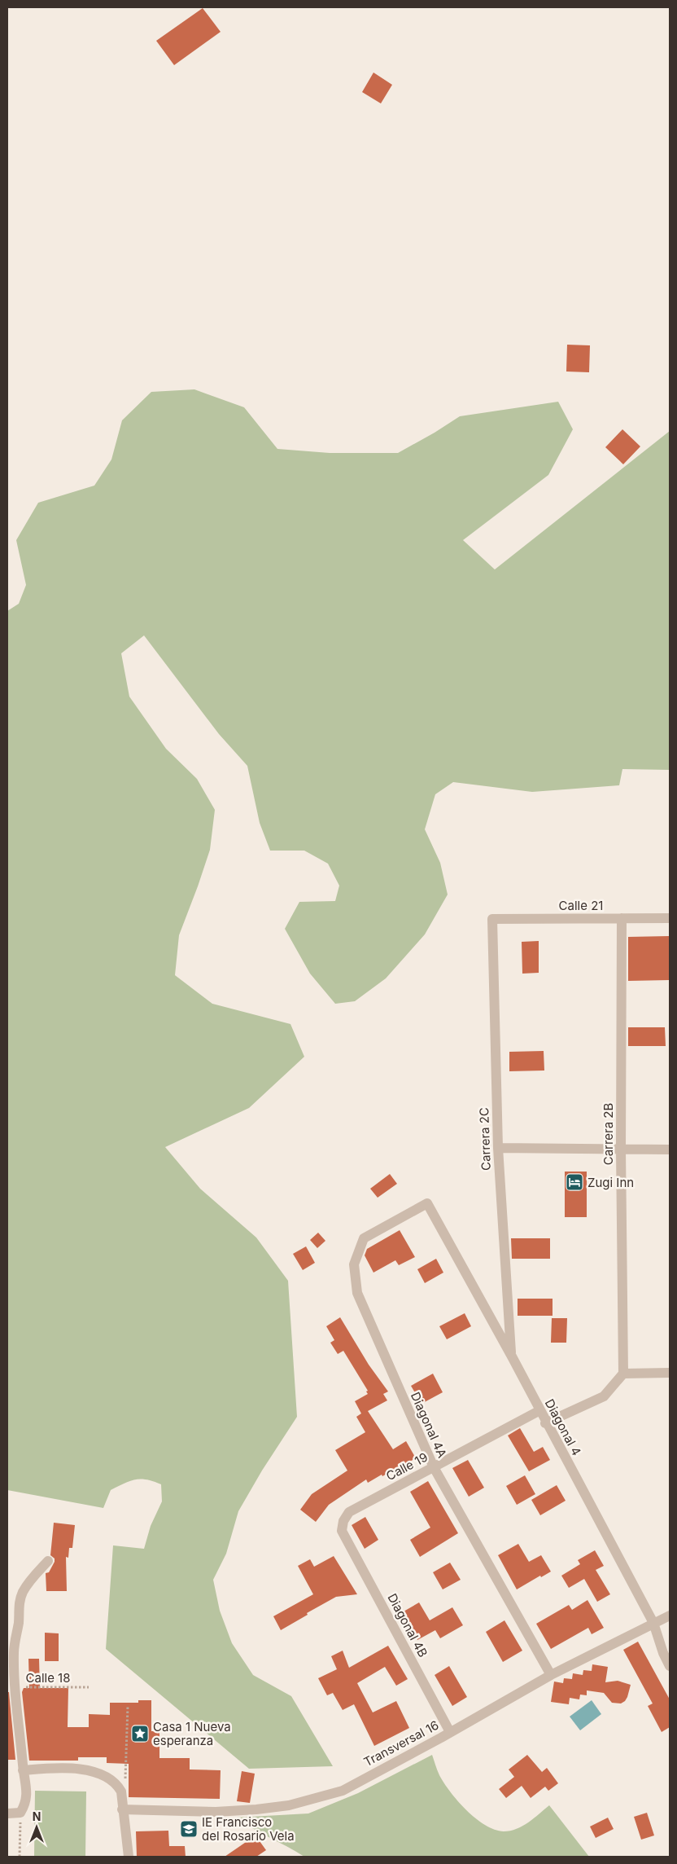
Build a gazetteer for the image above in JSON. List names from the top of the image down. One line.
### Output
{"streets":{"street":["Calle 21","Carrera 2B","Carrera 2C","Diagonal 4A","Diagonal 4","Calle 19","Diagonal 4B","Transversal 16"],"path":["Calle 18"]},"crossings":[["Calle 21","Carrera 2B"],["Calle 21","Carrera 2C"],["Carrera 2C","Diagonal 4"],["Diagonal 4A","Diagonal 4"],["Diagonal 4A","Calle 19"],["Diagonal 4A","Transversal 16"],["Diagonal 4","Calle 19"],["Diagonal 4","Transversal 16"],["Calle 19","Diagonal 4B"],["Diagonal 4B","Transversal 16"]],"places":{"hotel":["Zugi Inn"],"place":["Casa 1 Nueva esperanza"],"school or university":["IE Francisco del Rosario Vela"]},"north":"top"}
